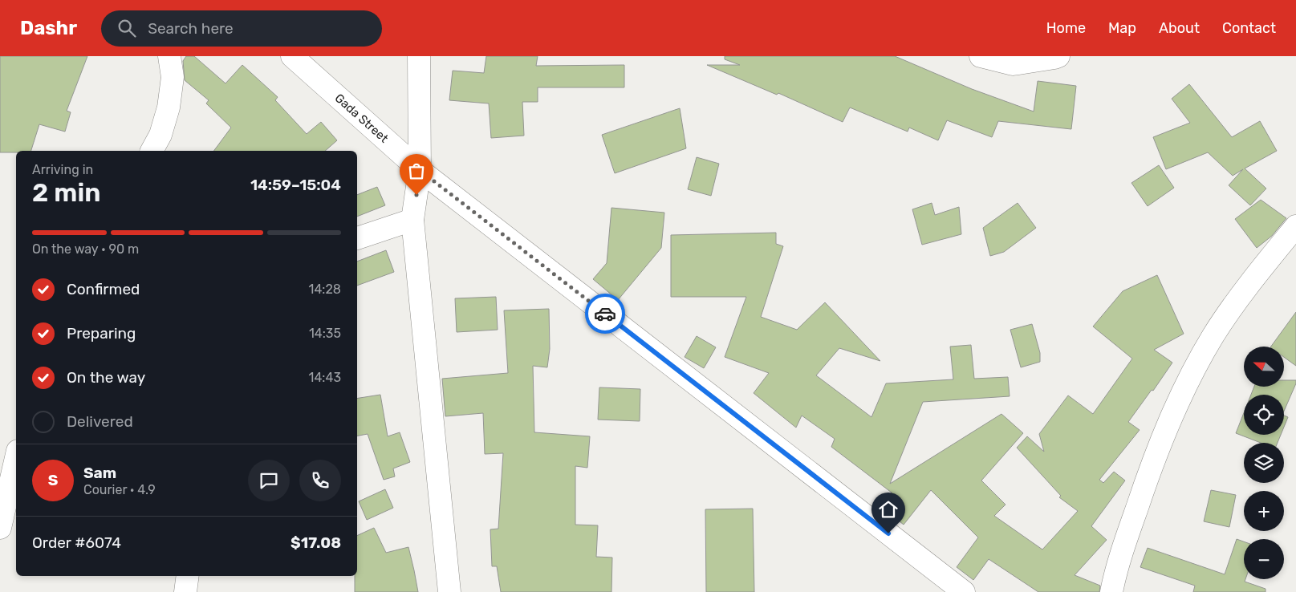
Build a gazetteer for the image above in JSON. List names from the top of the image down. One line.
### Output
{"streets":{"street":["Gada Street"]},"north":"left","page":{"header":"Dashr","search":"Search here","nav":["Home","Map","About","Contact"],"heading":["2 min","Arriving in","14:59–15:04"],"panel":["Sam","Courier · 4.9","Order #6074","$17.08"],"bar":"On the way · 90 m","list":[["Confirmed","14:28"],["Preparing","14:35"],["On the way","14:43"],"Delivered"],"map_buttons":["+","−"],"round":"S"}}
